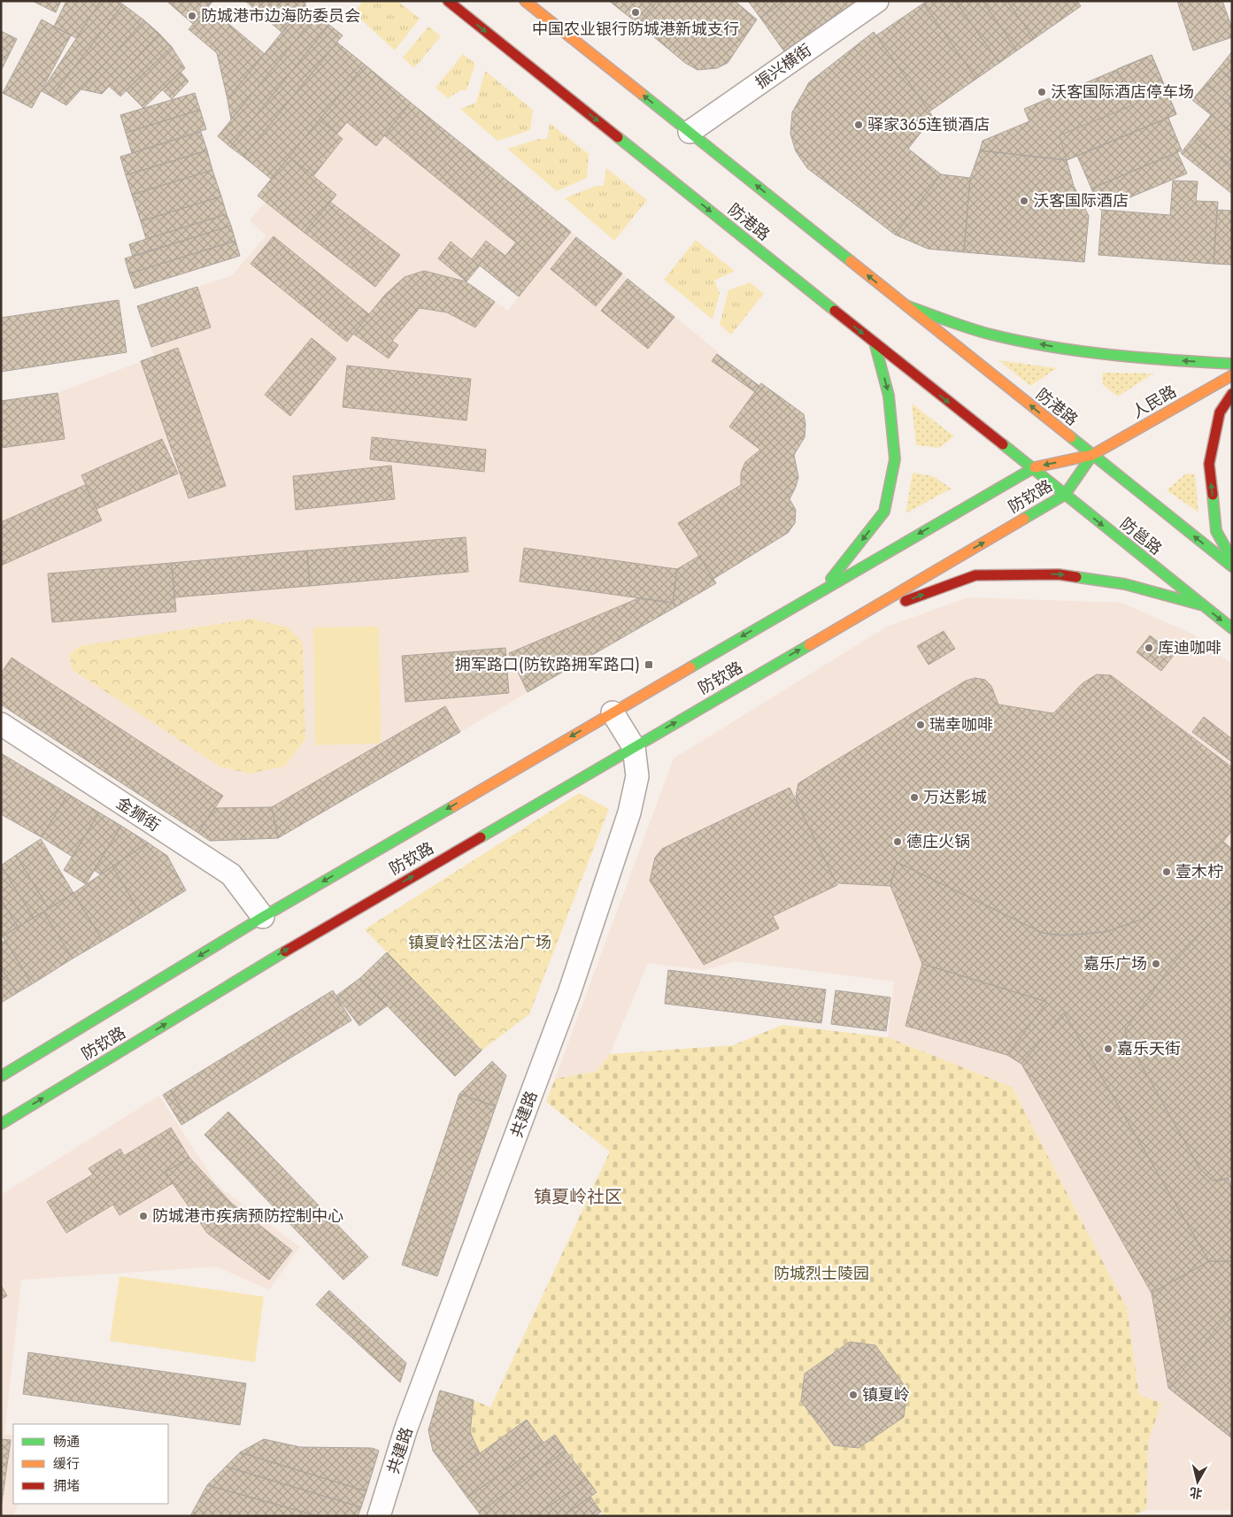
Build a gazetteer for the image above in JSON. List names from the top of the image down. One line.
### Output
{"streets":{"main road":["防港路","人民路","防钦路","防邕路"],"street":["振兴横街","金狮街","共建路"]},"crossings":[["振兴横街","防港路"],["防港路","人民路"],["防港路","防钦路"],["防港路","防邕路"],["人民路","防钦路"],["防钦路","防邕路"],["防钦路","金狮街"],["防钦路","共建路"]],"districts":["镇夏岭社区"],"parks":["镇夏岭社区法治广场","防城烈士陵园"],"places":{"other":["中国农业银行防城港新城支行","防城港市边海防委员会","沃客国际酒店停车场","驿家365连锁酒店","沃客国际酒店","库迪咖啡","瑞幸咖啡","万达影城","德庄火锅","壹木柠","嘉乐广场","嘉乐天街","防城港市疾病预防控制中心","镇夏岭"],"transit":["拥军路口(防钦路拥军路口)"]},"legend":["畅通","缓行","拥堵"],"north":"bottom"}
